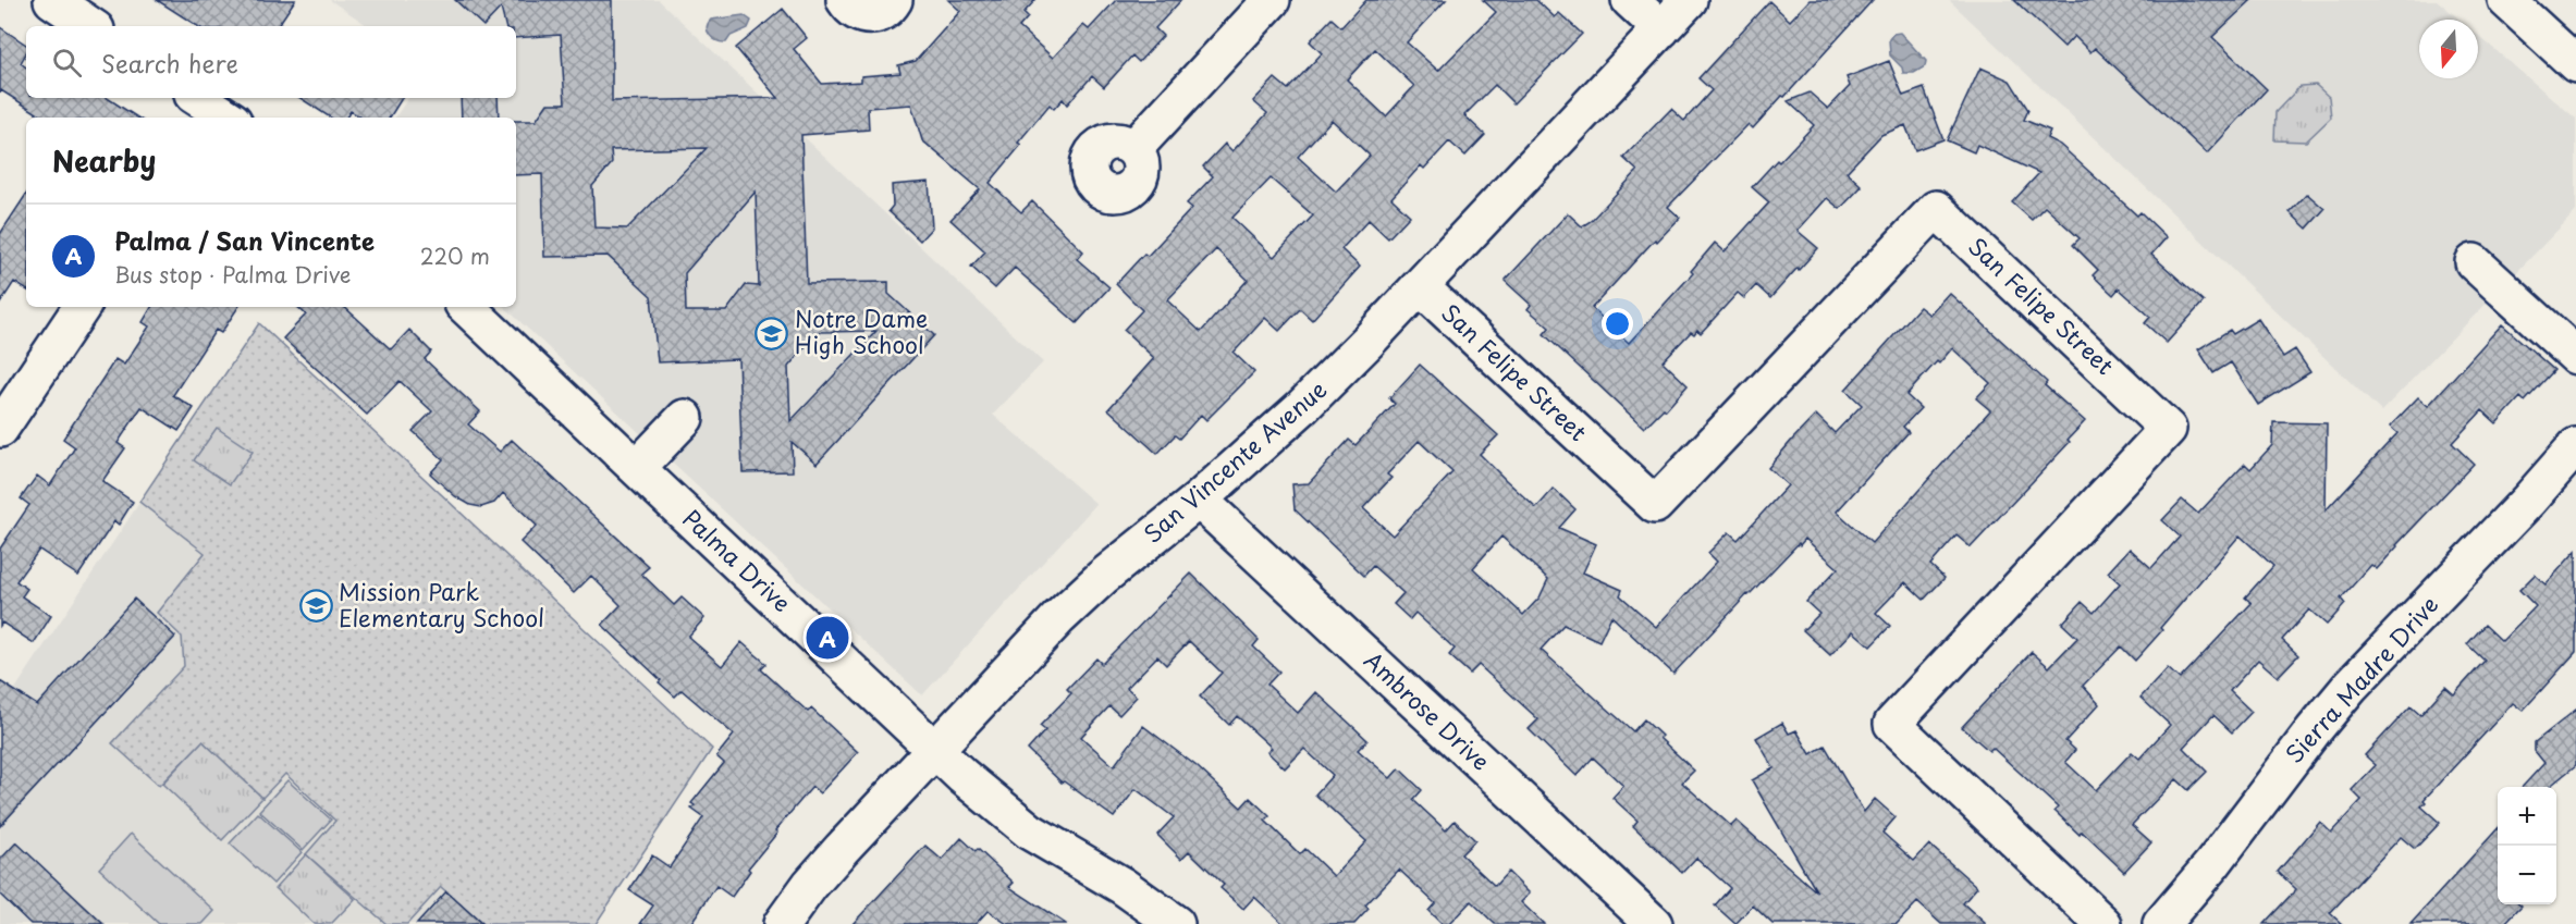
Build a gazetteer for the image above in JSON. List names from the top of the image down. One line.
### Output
{"streets":{"street":["San Felipe Street","San Vincente Avenue","Palma Drive","Sierra Madre Drive","Ambrose Drive"]},"crossings":[["San Felipe Street","San Vincente Avenue"],["San Vincente Avenue","Palma Drive"],["San Vincente Avenue","Ambrose Drive"]],"places":{"school or university":["Notre Dame High School","Mission Park Elementary School"]},"north":"bottom","page":{"search":"Search here","heading":"Nearby","list":[{"mark":"A","name":"Palma / San Vincente","note":"Bus stop · Palma Drive","value":"220 m"}],"pins":"A","map_buttons":["+","−"]}}
